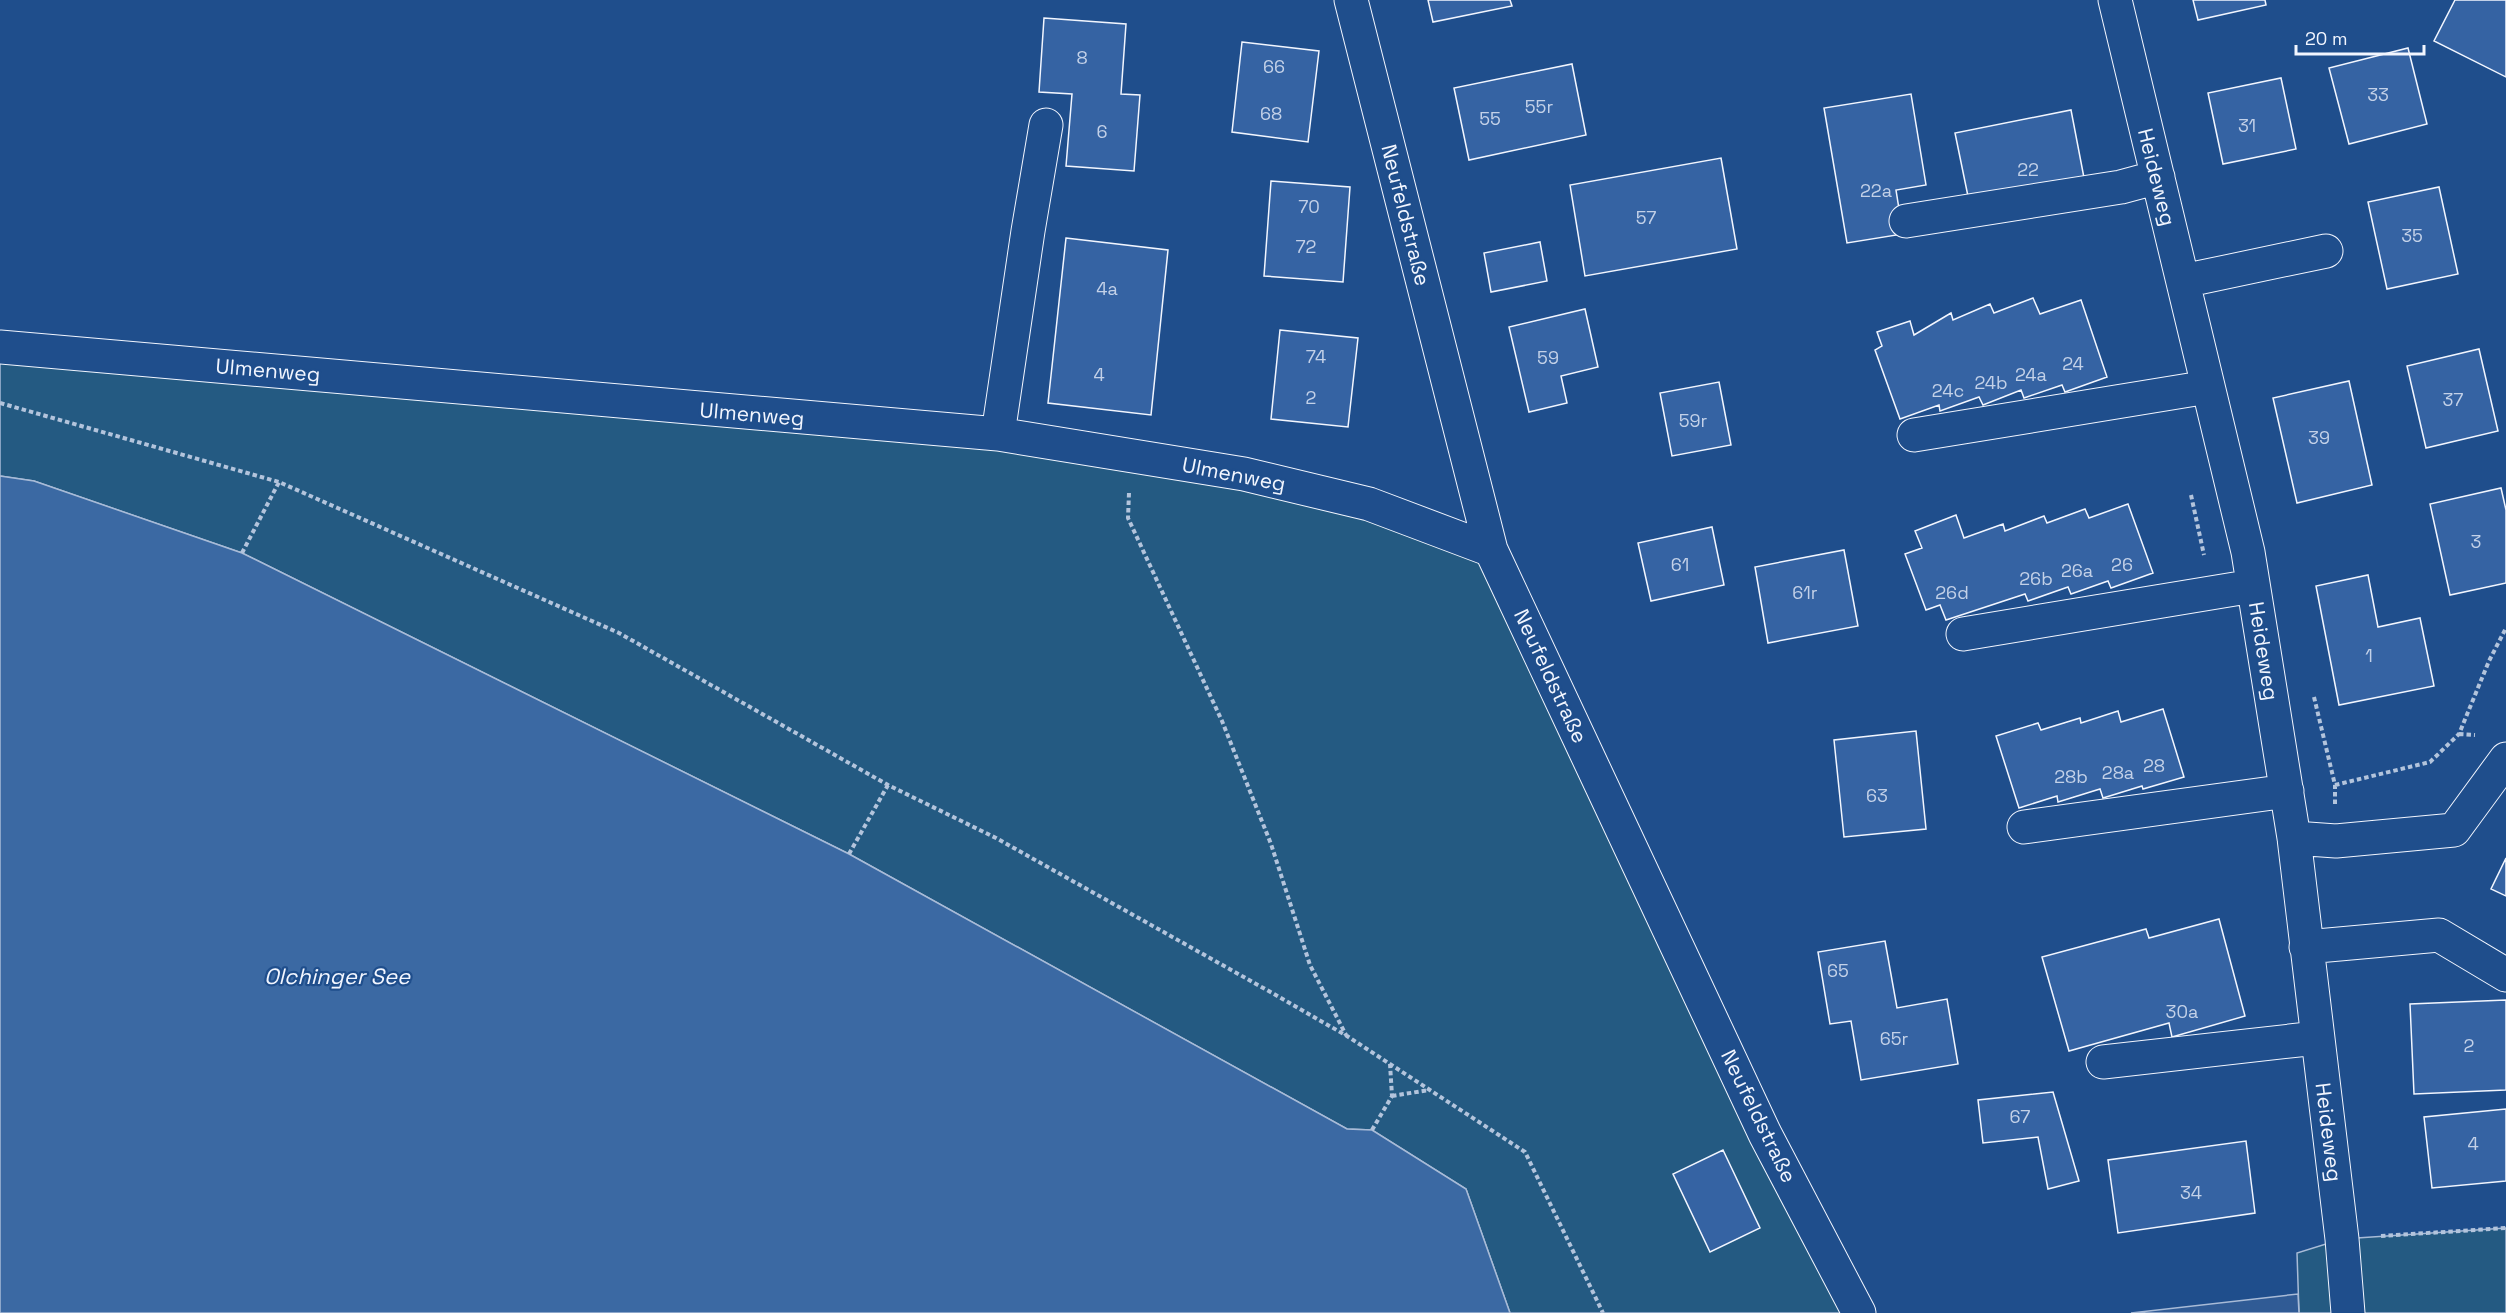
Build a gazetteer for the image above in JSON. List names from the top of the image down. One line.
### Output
{"streets":{"street":["Heideweg","Neufeldstraße","Ulmenweg"]},"crossings":[["Neufeldstraße","Ulmenweg"]],"water":["Olchinger See"],"house_numbers":["8","66","33","55r","68","55","31","6","22","22a","70","57","35","72","4a","74","59","24","4","24a","24b","24c","2","37","59r","39","3","61","26","26a","26b","61r","26d","1","28","28a","28b","63","65","30a","65r","2","67","4","34"],"scale_bar":"20 m"}
